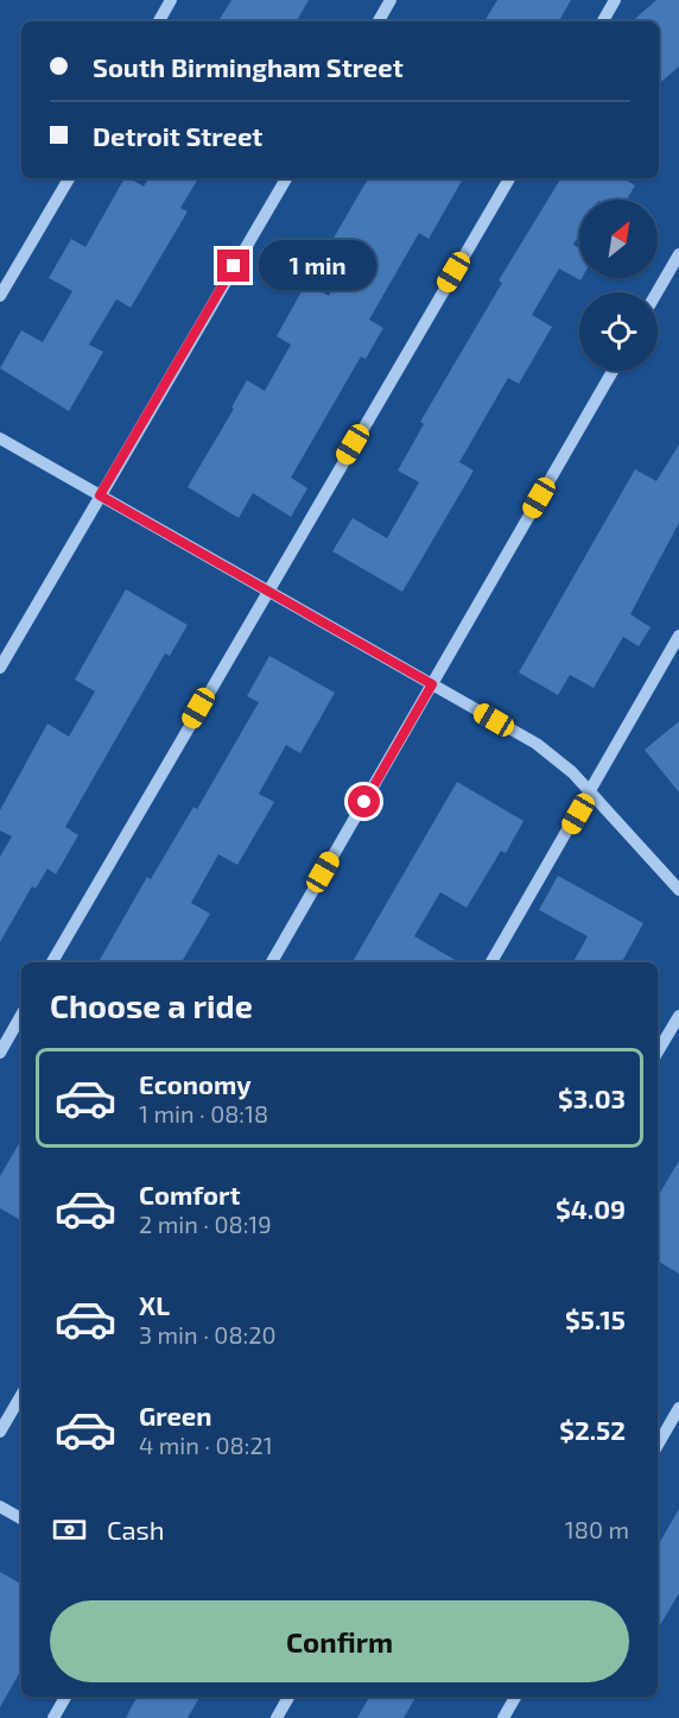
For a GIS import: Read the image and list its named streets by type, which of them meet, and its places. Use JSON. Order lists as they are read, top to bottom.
{
  "north": "top right",
  "page": {
    "banner": ["South Birmingham Street", "Detroit Street"],
    "bubble": "1 min",
    "heading": "Choose a ride",
    "list": [
      {
        "name": "Economy",
        "note": "1 min · 08:18",
        "value": "$3.03"
      },
      {
        "name": "Comfort",
        "note": "2 min · 08:19",
        "value": "$4.09"
      },
      {
        "name": "XL",
        "note": "3 min · 08:20",
        "value": "$5.15"
      },
      {
        "name": "Green",
        "note": "4 min · 08:21",
        "value": "$2.52"
      }
    ],
    "pay": ["Cash", "180 m"],
    "buttons": "Confirm"
  }
}
